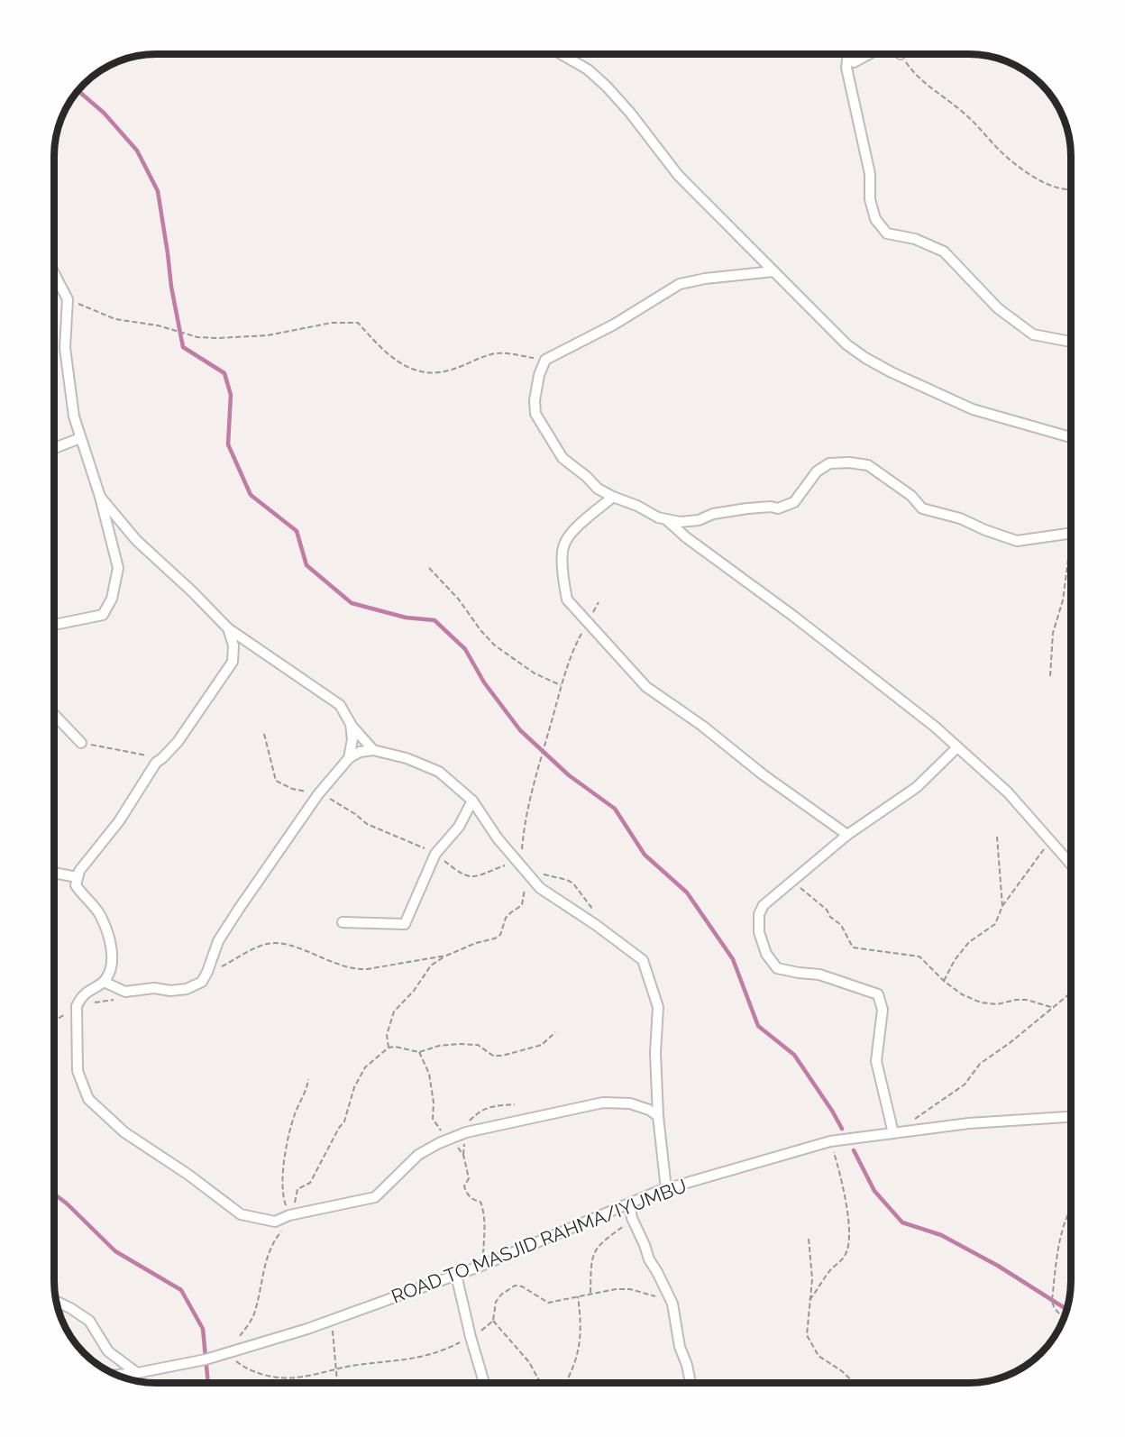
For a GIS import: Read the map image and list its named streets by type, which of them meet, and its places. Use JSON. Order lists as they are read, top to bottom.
{
  "streets": {
    "street": ["ROAD TO MASJID RAHMA/IYUMBU"]
  }
}
